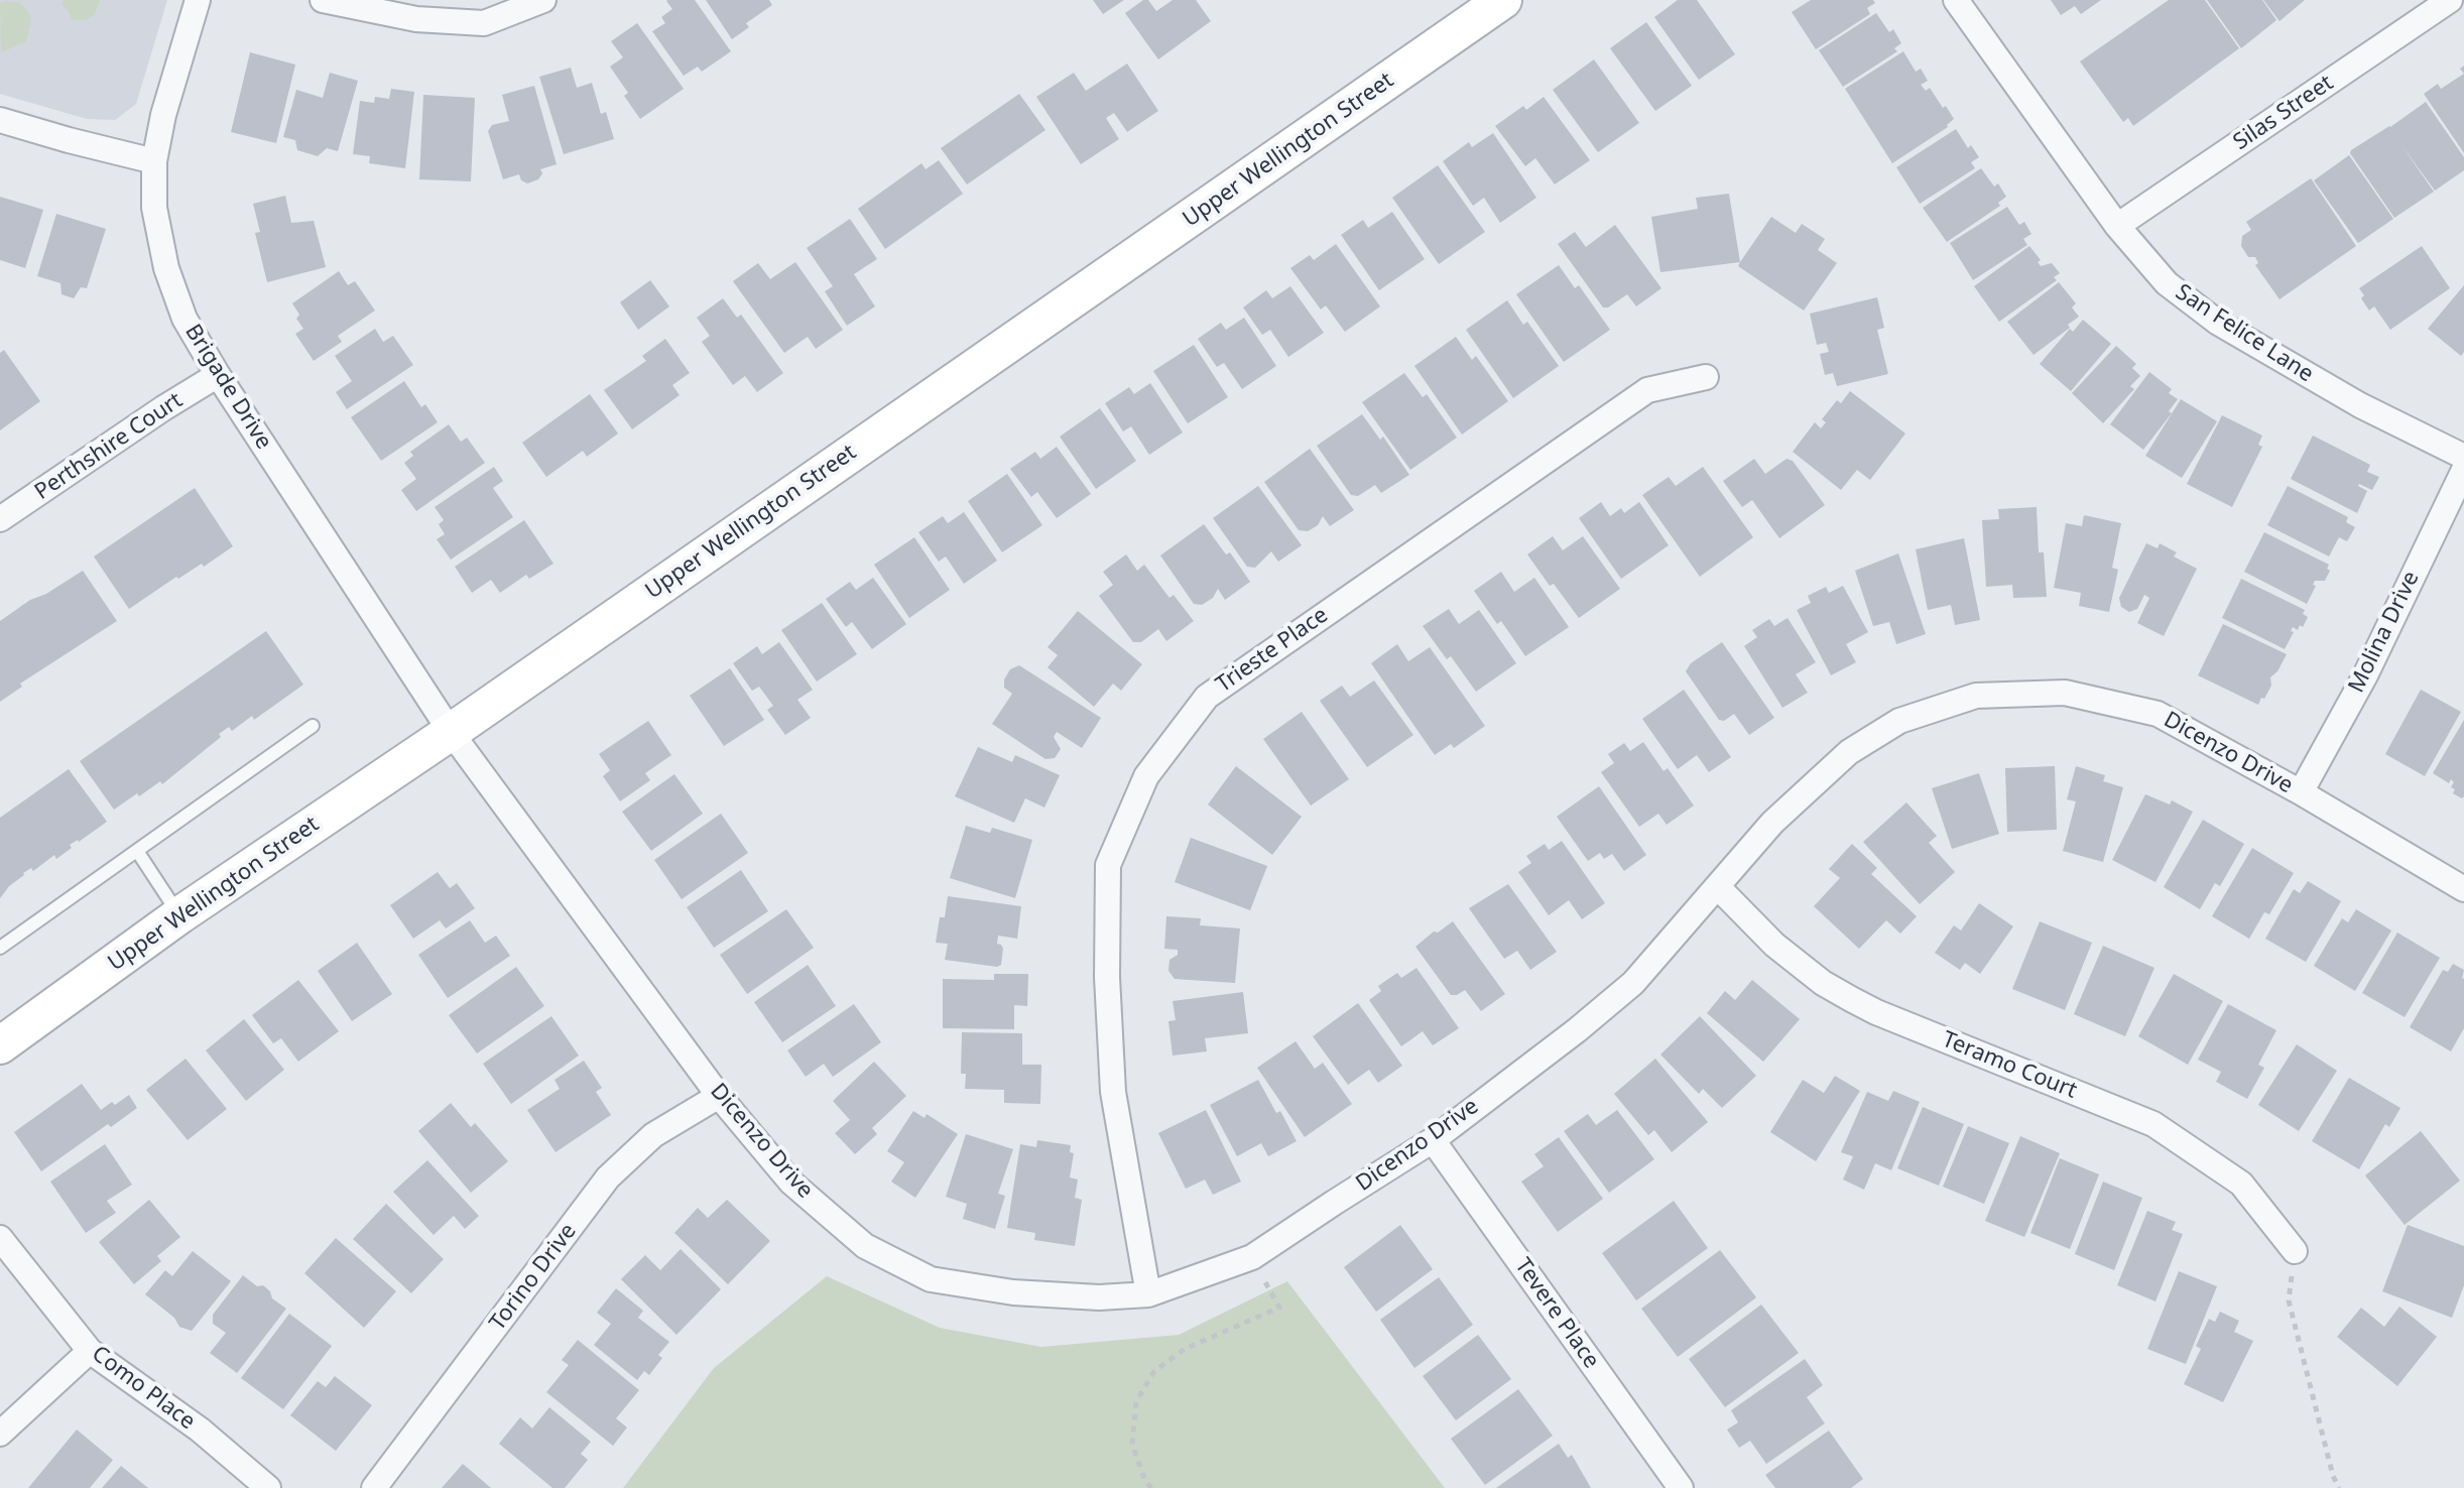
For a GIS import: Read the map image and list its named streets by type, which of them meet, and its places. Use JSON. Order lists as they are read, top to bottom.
{
  "streets": {
    "main road": ["Upper Wellington Street"],
    "street": [
      "Silas Street",
      "San Felice Lane",
      "Brigade Drive",
      "Perthshire Court",
      "Molina Drive",
      "Trieste Place",
      "Dicenzo Drive",
      "Teramo Court",
      "Torino Drive",
      "Tevere Place",
      "Como Place"
    ]
  },
  "crossings": [
    ["Silas Street", "San Felice Lane"],
    ["Upper Wellington Street", "Brigade Drive"],
    ["Upper Wellington Street", "Dicenzo Drive"],
    ["Brigade Drive", "Perthshire Court"],
    ["Brigade Drive", "Dicenzo Drive"],
    ["Molina Drive", "Dicenzo Drive"],
    ["Trieste Place", "Dicenzo Drive"],
    ["Dicenzo Drive", "Teramo Court"],
    ["Dicenzo Drive", "Torino Drive"],
    ["Dicenzo Drive", "Tevere Place"]
  ]
}
